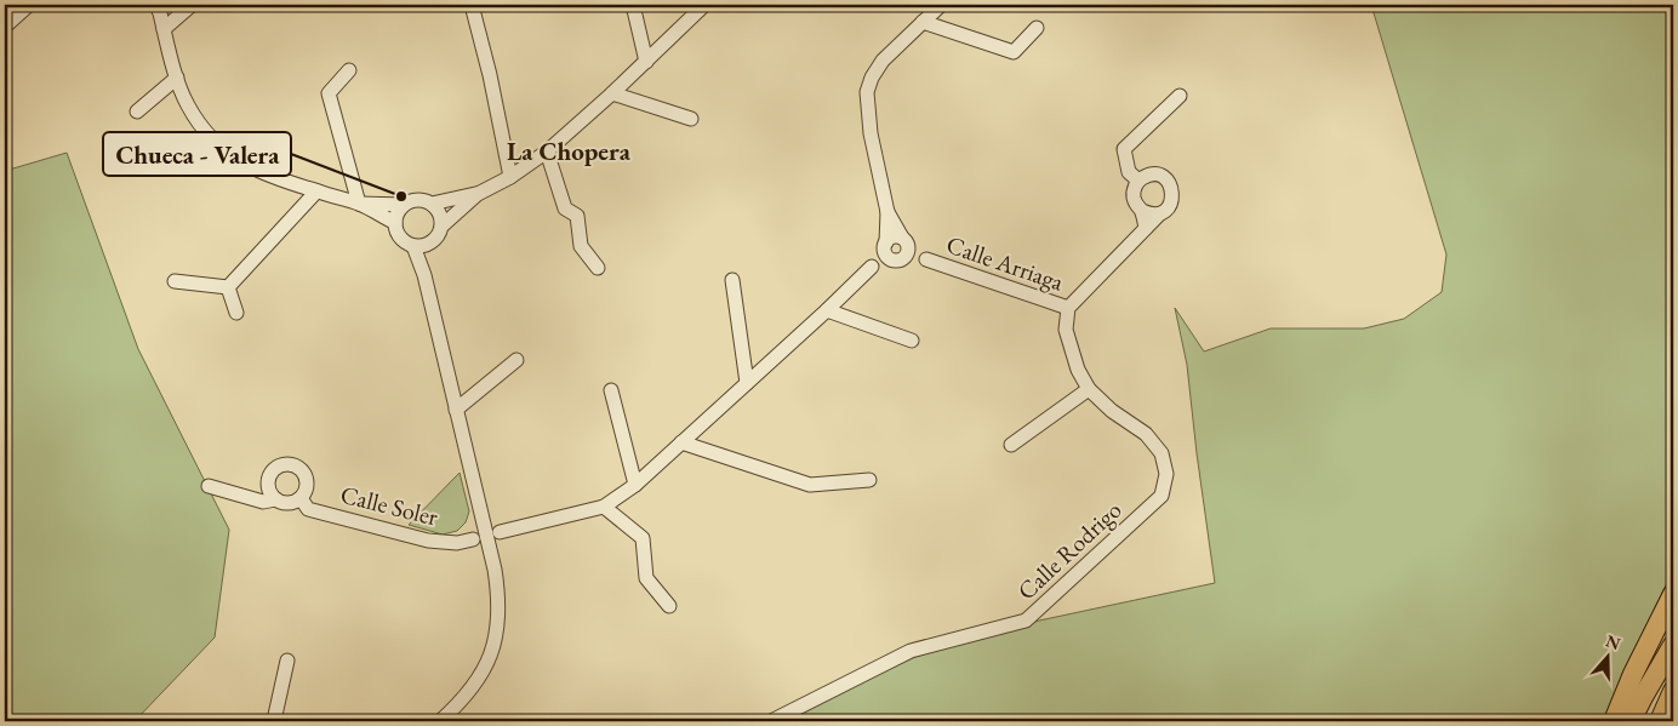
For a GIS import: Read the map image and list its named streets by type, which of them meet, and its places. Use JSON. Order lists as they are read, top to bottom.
{
  "streets": {
    "street": ["Calle Arriaga", "Calle Soler", "Calle Rodrigo"]
  },
  "crossings": [
    ["Calle Arriaga", "Calle Rodrigo"]
  ],
  "districts": ["La Chopera"],
  "places": ["Chueca - Valera"],
  "north": "top"
}
